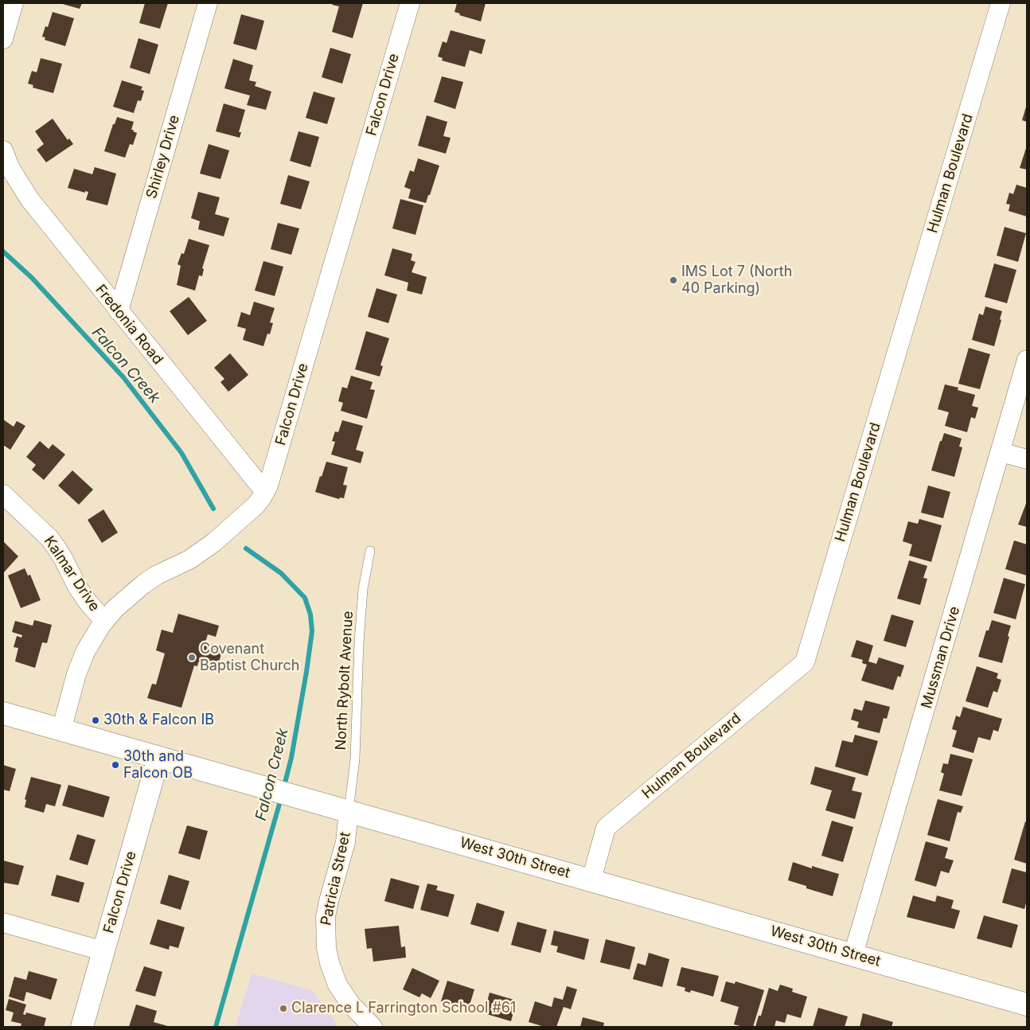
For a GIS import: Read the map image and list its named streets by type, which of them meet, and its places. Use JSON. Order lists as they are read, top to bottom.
{
  "streets": {
    "main road": ["Falcon Drive", "West 30th Street"],
    "street": [
      "Shirley Drive",
      "Hulman Boulevard",
      "Fredonia Road",
      "Kalmar Drive",
      "Mussman Drive",
      "Patricia Street"
    ],
    "lane": ["North Rybolt Avenue"]
  },
  "crossings": [
    ["Falcon Drive", "Fredonia Road"],
    ["Falcon Drive", "Kalmar Drive"],
    ["Falcon Drive", "West 30th Street"],
    ["Shirley Drive", "Fredonia Road"],
    ["Hulman Boulevard", "West 30th Street"],
    ["Mussman Drive", "West 30th Street"],
    ["North Rybolt Avenue", "West 30th Street"],
    ["North Rybolt Avenue", "Patricia Street"],
    ["West 30th Street", "Patricia Street"]
  ],
  "water": ["Falcon Creek"],
  "places": [
    "IMS Lot 7 (North 40 Parking)",
    "Covenant Baptist Church",
    "30th & Falcon IB",
    "30th and Falcon OB",
    "Clarence L Farrington School #61"
  ]
}
